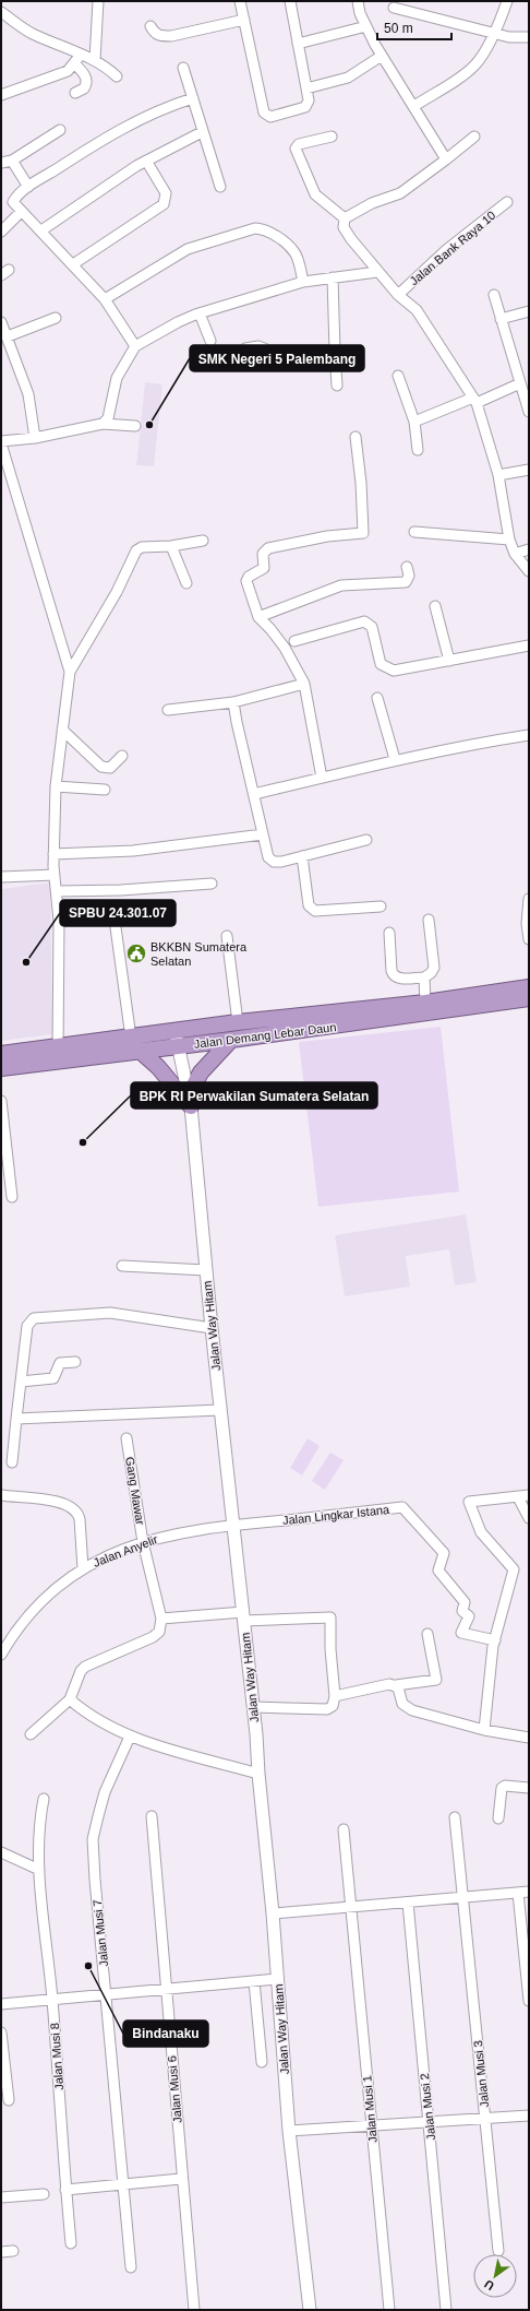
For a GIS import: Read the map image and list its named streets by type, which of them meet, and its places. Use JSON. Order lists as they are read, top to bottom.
{
  "streets": {
    "highway": ["Jalan Demang Lebar Daun"],
    "street": [
      "Jalan Bank Raya 10",
      "Jalan Way Hitam",
      "Gang Mawar",
      "Jalan Lingkar Istana",
      "Jalan Anyelir",
      "Jalan Musi 7",
      "Jalan Musi 8",
      "Jalan Musi 3",
      "Jalan Musi 6",
      "Jalan Musi 2",
      "Jalan Musi 1"
    ]
  },
  "crossings": [
    ["Jalan Demang Lebar Daun", "Jalan Way Hitam"],
    ["Jalan Way Hitam", "Jalan Lingkar Istana"],
    ["Jalan Way Hitam", "Jalan Anyelir"],
    ["Gang Mawar", "Jalan Anyelir"],
    ["Jalan Lingkar Istana", "Jalan Anyelir"]
  ],
  "places": {
    "other": [
      "SMK Negeri 5 Palembang",
      "SPBU 24.301.07",
      "BPK RI Perwakilan Sumatera Selatan",
      "Bindanaku"
    ],
    "public building": ["BKKBN Sumatera Selatan"]
  },
  "scale_bar": "50 m",
  "north": "bottom left"
}
